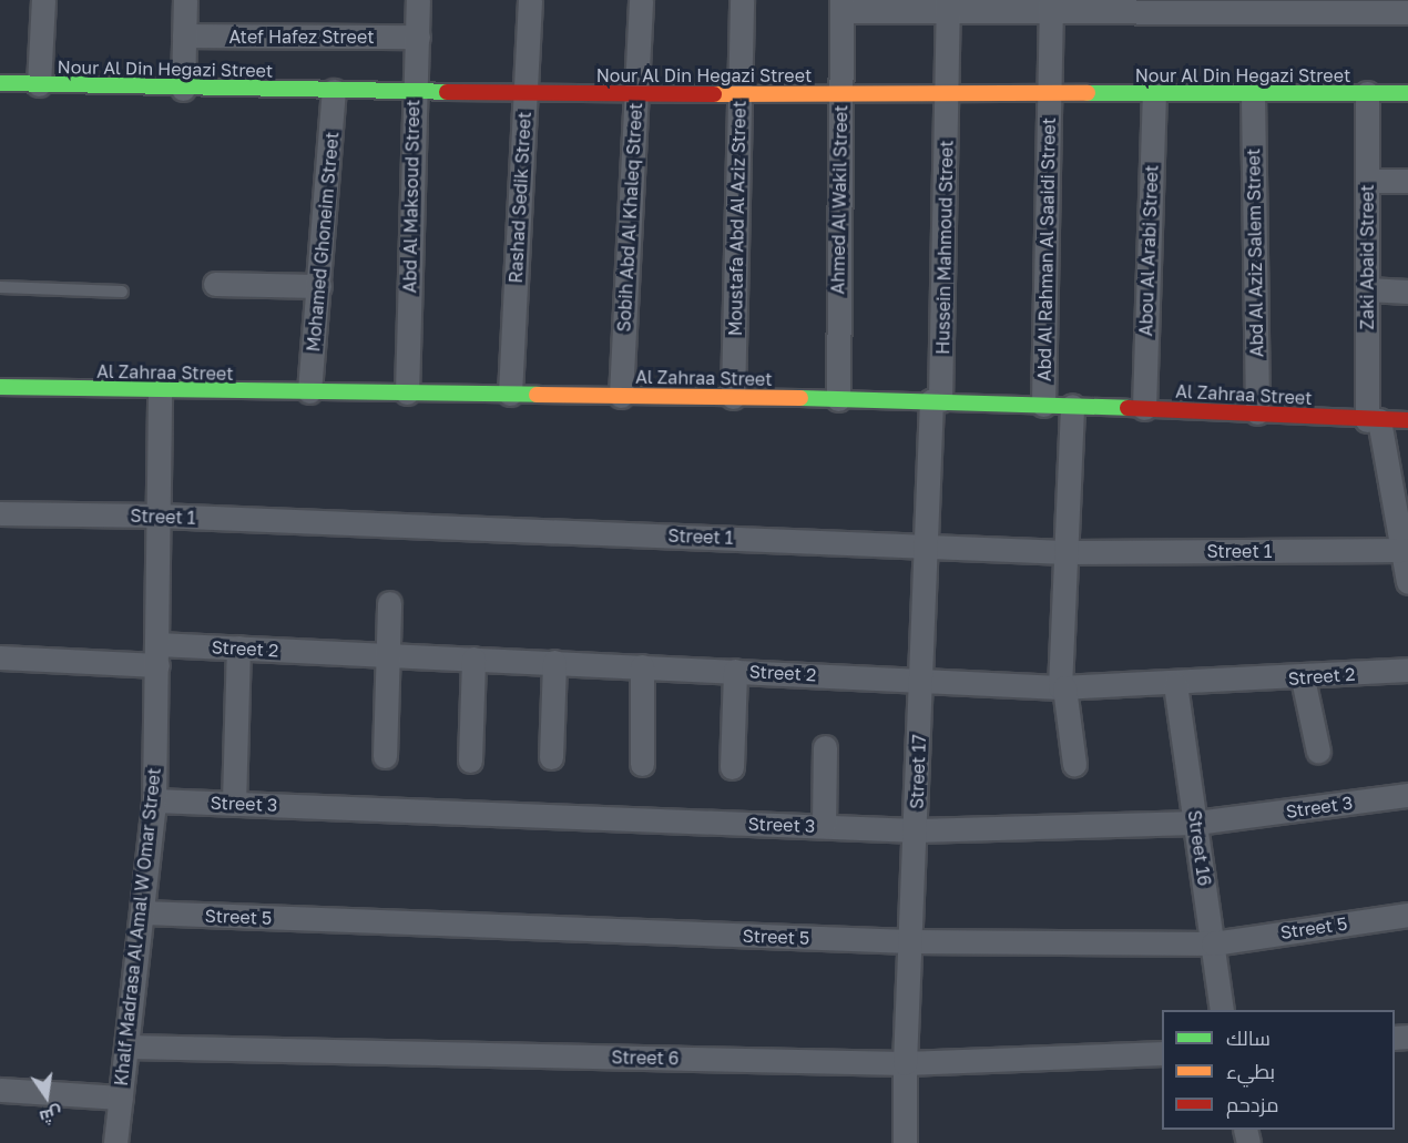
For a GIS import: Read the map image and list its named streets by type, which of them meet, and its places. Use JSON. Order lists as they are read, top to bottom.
{
  "streets": {
    "street": [
      "Atef Hafez Street",
      "Nour Al Din Hegazi Street",
      "Abd Al Maksoud Street",
      "Rashad Sedik Street",
      "Ahmed Al Wakil Street",
      "Sobih Abd Al Khaleq Street",
      "Moustafa Abd Al Aziz Street",
      "Mohamed Ghoneim Street",
      "Hussein Mahmoud Street",
      "Abd Al Rahman Al Saaidi Street",
      "Abou Al Arabi Street",
      "Abd Al Aziz Salem Street",
      "Zaki Abaid Street",
      "Al Zahraa Street",
      "Street 1",
      "Street 2",
      "Street 17",
      "Street 3",
      "Street 16",
      "Street 5",
      "Khalf Madrasa Al Amal W Omar Street",
      "Street 6"
    ]
  },
  "crossings": [
    ["Atef Hafez Street", "Abd Al Maksoud Street"],
    ["Nour Al Din Hegazi Street", "Abd Al Maksoud Street"],
    ["Nour Al Din Hegazi Street", "Rashad Sedik Street"],
    ["Nour Al Din Hegazi Street", "Ahmed Al Wakil Street"],
    ["Nour Al Din Hegazi Street", "Sobih Abd Al Khaleq Street"],
    ["Nour Al Din Hegazi Street", "Moustafa Abd Al Aziz Street"],
    ["Nour Al Din Hegazi Street", "Mohamed Ghoneim Street"],
    ["Nour Al Din Hegazi Street", "Hussein Mahmoud Street"],
    ["Nour Al Din Hegazi Street", "Abd Al Rahman Al Saaidi Street"],
    ["Nour Al Din Hegazi Street", "Abou Al Arabi Street"],
    ["Nour Al Din Hegazi Street", "Abd Al Aziz Salem Street"],
    ["Nour Al Din Hegazi Street", "Zaki Abaid Street"],
    ["Abd Al Maksoud Street", "Al Zahraa Street"],
    ["Rashad Sedik Street", "Al Zahraa Street"],
    ["Ahmed Al Wakil Street", "Al Zahraa Street"],
    ["Sobih Abd Al Khaleq Street", "Al Zahraa Street"],
    ["Moustafa Abd Al Aziz Street", "Al Zahraa Street"],
    ["Mohamed Ghoneim Street", "Al Zahraa Street"],
    ["Hussein Mahmoud Street", "Al Zahraa Street"],
    ["Hussein Mahmoud Street", "Street 17"],
    ["Abd Al Rahman Al Saaidi Street", "Al Zahraa Street"],
    ["Abou Al Arabi Street", "Al Zahraa Street"],
    ["Abd Al Aziz Salem Street", "Al Zahraa Street"],
    ["Zaki Abaid Street", "Al Zahraa Street"],
    ["Zaki Abaid Street", "Street 1"],
    ["Al Zahraa Street", "Street 17"],
    ["Al Zahraa Street", "Khalf Madrasa Al Amal W Omar Street"],
    ["Street 1", "Street 17"],
    ["Street 1", "Khalf Madrasa Al Amal W Omar Street"],
    ["Street 2", "Street 17"],
    ["Street 2", "Street 16"],
    ["Street 2", "Khalf Madrasa Al Amal W Omar Street"],
    ["Street 17", "Street 3"],
    ["Street 17", "Street 5"],
    ["Street 17", "Street 6"],
    ["Street 3", "Street 16"],
    ["Street 3", "Khalf Madrasa Al Amal W Omar Street"],
    ["Street 16", "Street 5"],
    ["Street 5", "Khalf Madrasa Al Amal W Omar Street"],
    ["Khalf Madrasa Al Amal W Omar Street", "Street 6"]
  ],
  "legend": ["سالك", "بطيء", "مزدحم"],
  "north": "bottom"
}
